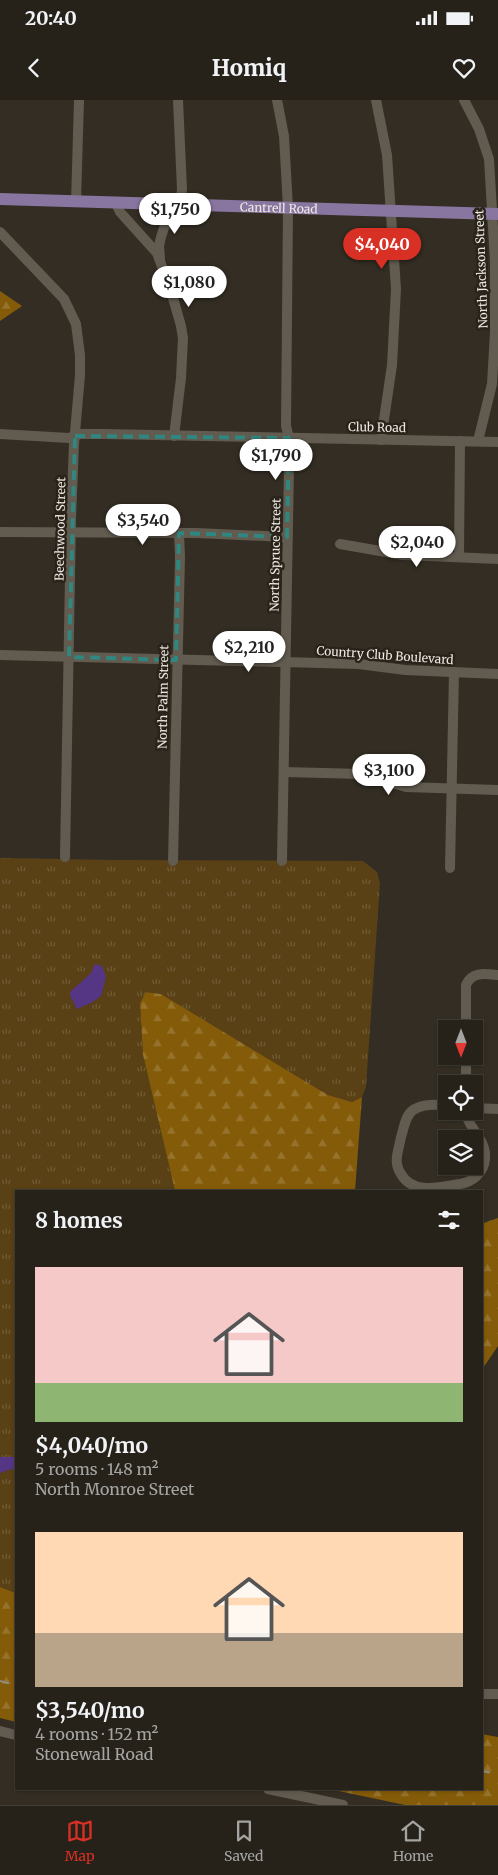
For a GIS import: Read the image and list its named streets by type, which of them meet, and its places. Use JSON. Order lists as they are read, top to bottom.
{
  "streets": {
    "main road": ["Cantrell Road"],
    "street": [
      "North Jackson Street",
      "Club Road",
      "Beechwood Street",
      "North Spruce Street",
      "Country Club Boulevard",
      "North Palm Street"
    ]
  },
  "crossings": [
    ["Cantrell Road", "North Jackson Street"],
    ["Cantrell Road", "North Spruce Street"],
    ["North Jackson Street", "Club Road"],
    ["Club Road", "Beechwood Street"],
    ["Club Road", "North Spruce Street"],
    ["Beechwood Street", "Country Club Boulevard"],
    ["North Spruce Street", "Country Club Boulevard"],
    ["Country Club Boulevard", "North Palm Street"]
  ],
  "north": "bottom",
  "page": {
    "status": "20:40",
    "header": "Homiq",
    "price": [
      "$1,750",
      "$4,040",
      "$1,080",
      "$1,790",
      "$3,540",
      "$2,040",
      "$2,210",
      "$3,100"
    ],
    "heading": "8 homes",
    "list": [
      {
        "name": "$4,040/mo",
        "note": "5 rooms · 148 m² · North Monroe Street"
      },
      {
        "name": "$3,540/mo",
        "note": "4 rooms · 152 m² · Stonewall Road"
      }
    ],
    "tabs": ["Map", "Saved", "Home"]
  }
}
